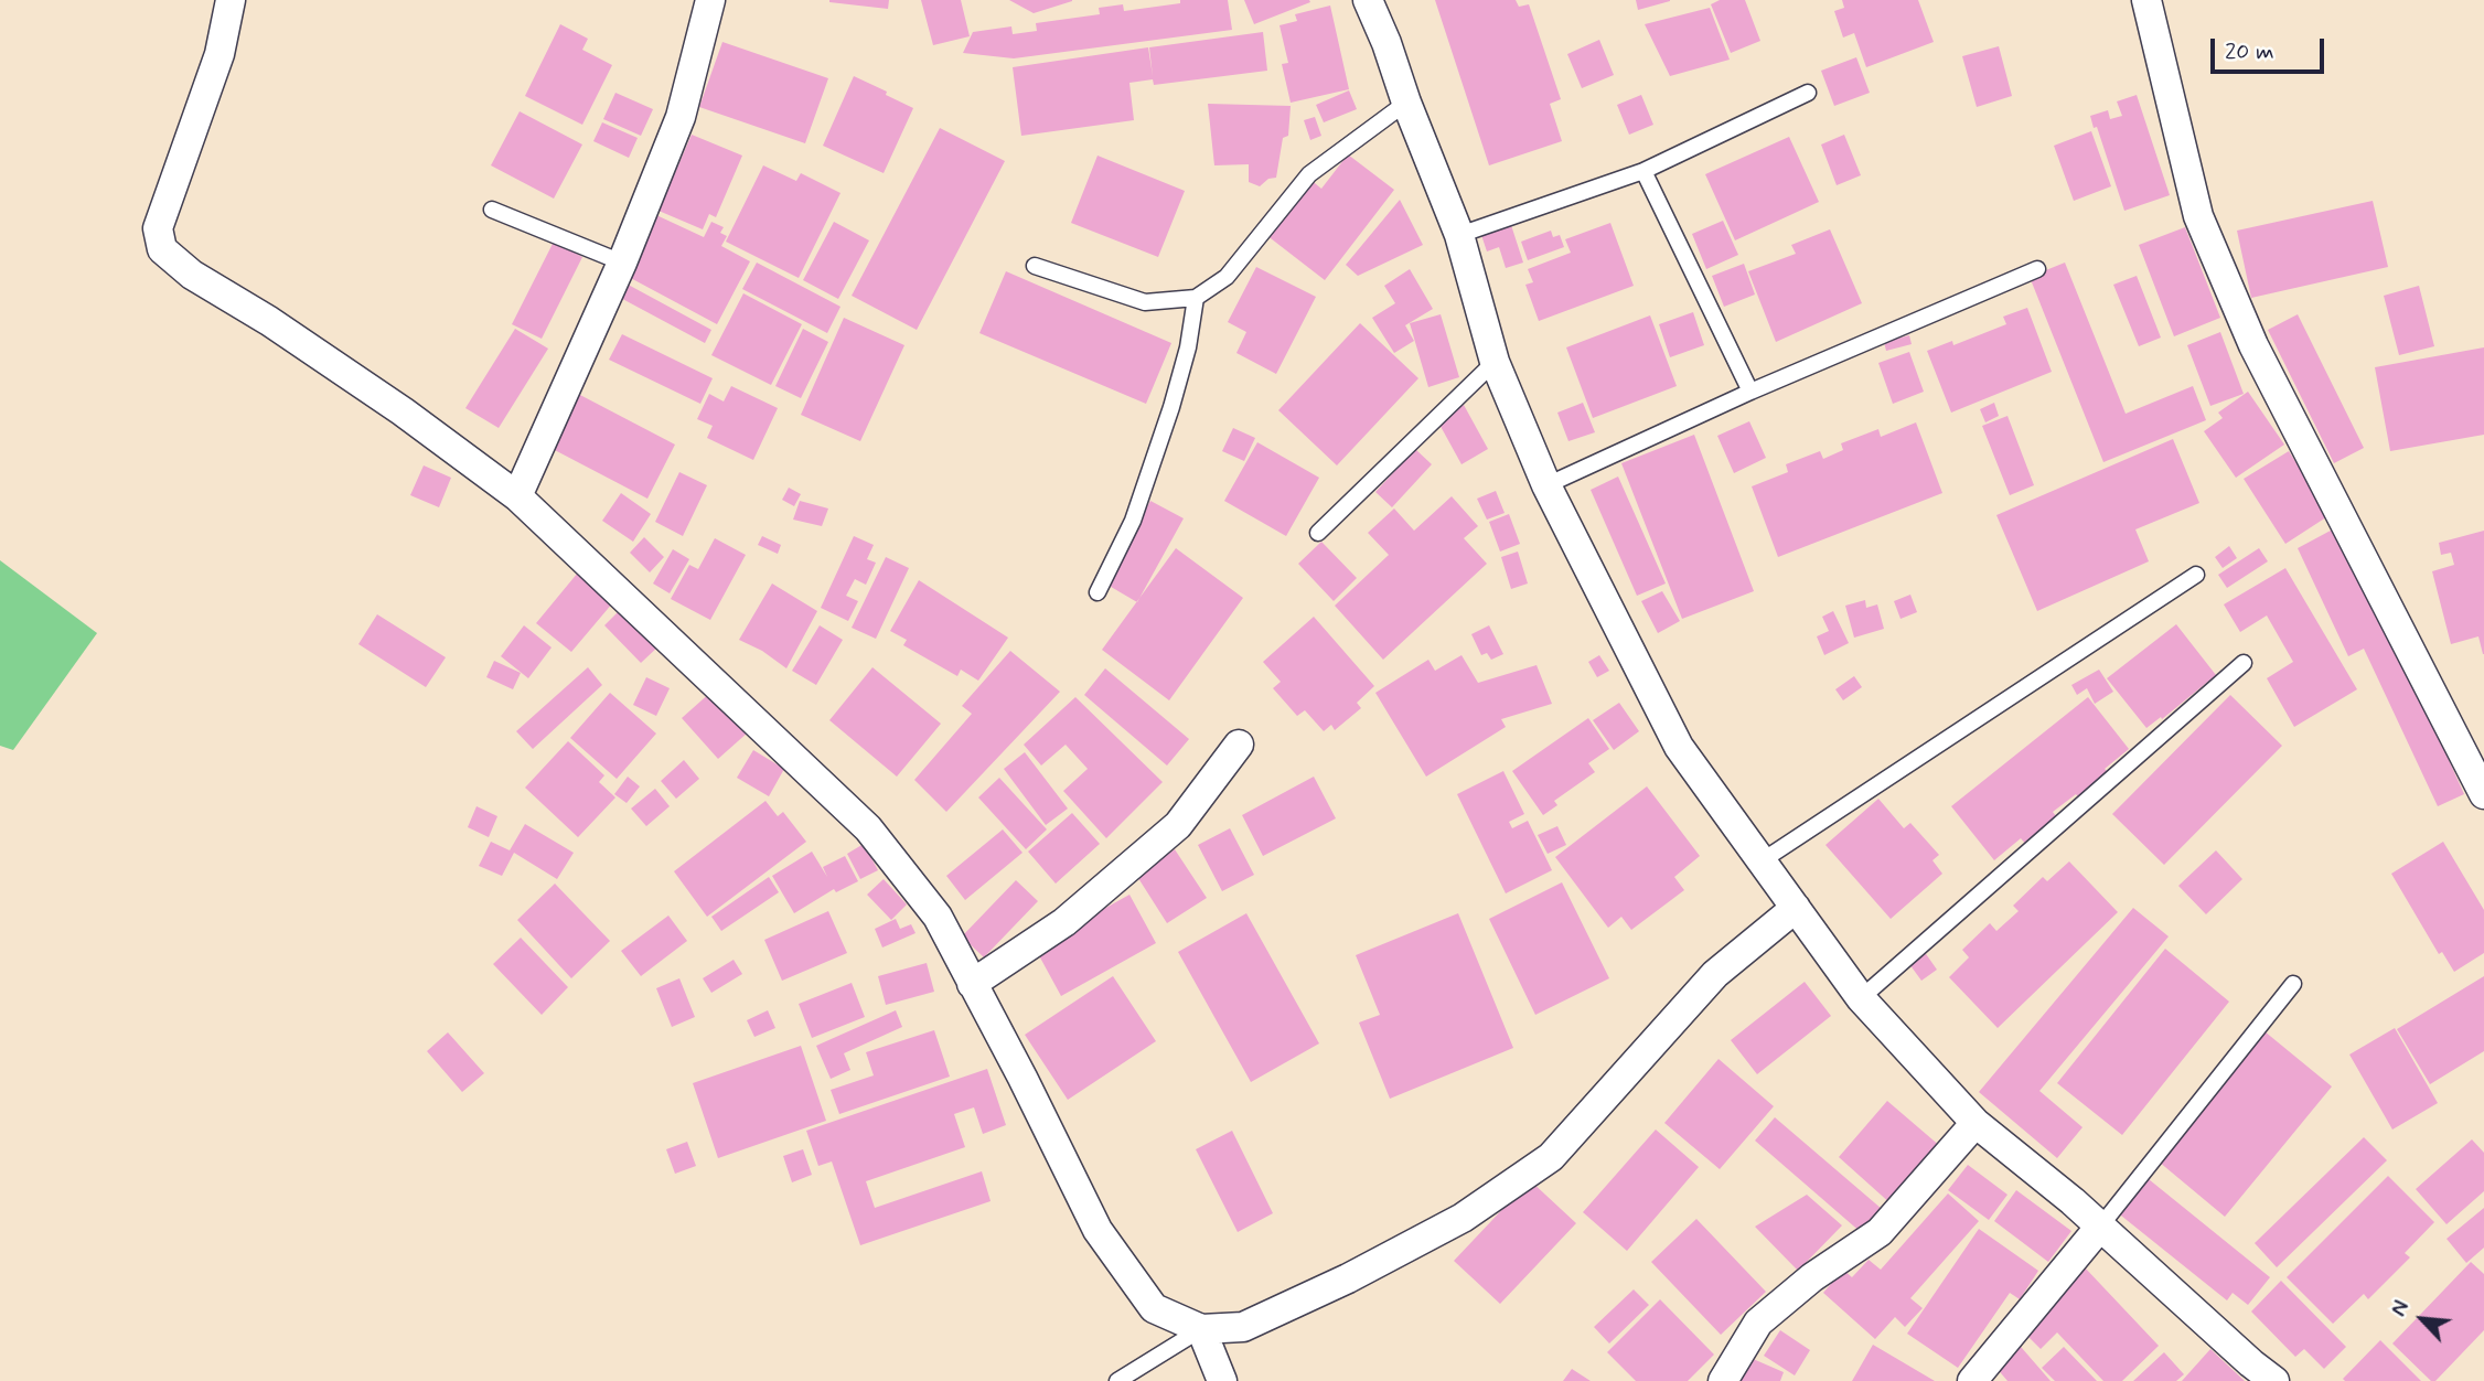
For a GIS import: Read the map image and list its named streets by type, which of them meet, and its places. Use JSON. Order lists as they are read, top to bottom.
{
  "scale_bar": "20 m",
  "north": "top left"
}
